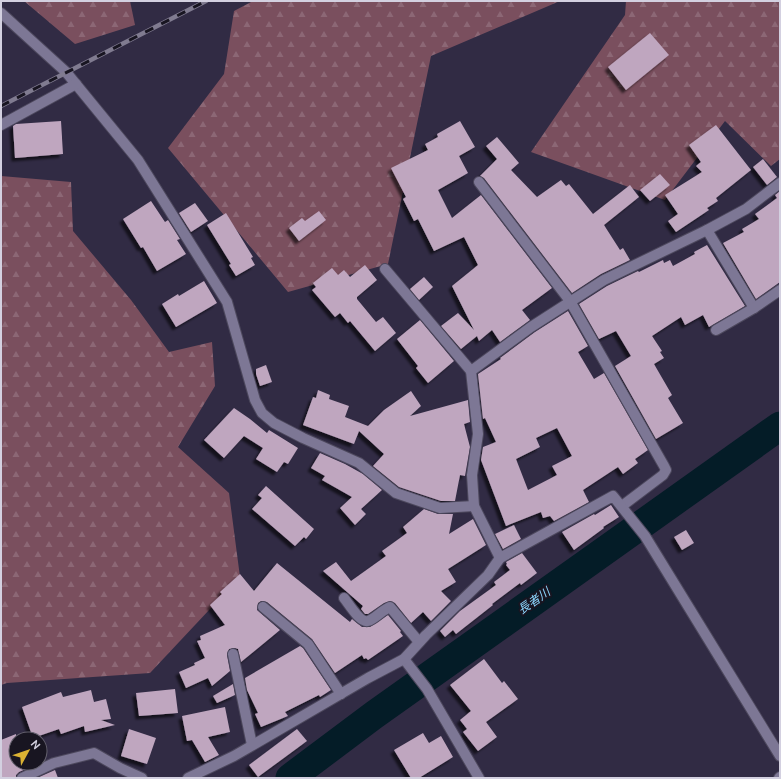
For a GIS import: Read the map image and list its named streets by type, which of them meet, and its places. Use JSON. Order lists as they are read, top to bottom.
{
  "water": ["長者川"],
  "north": "top right"
}
